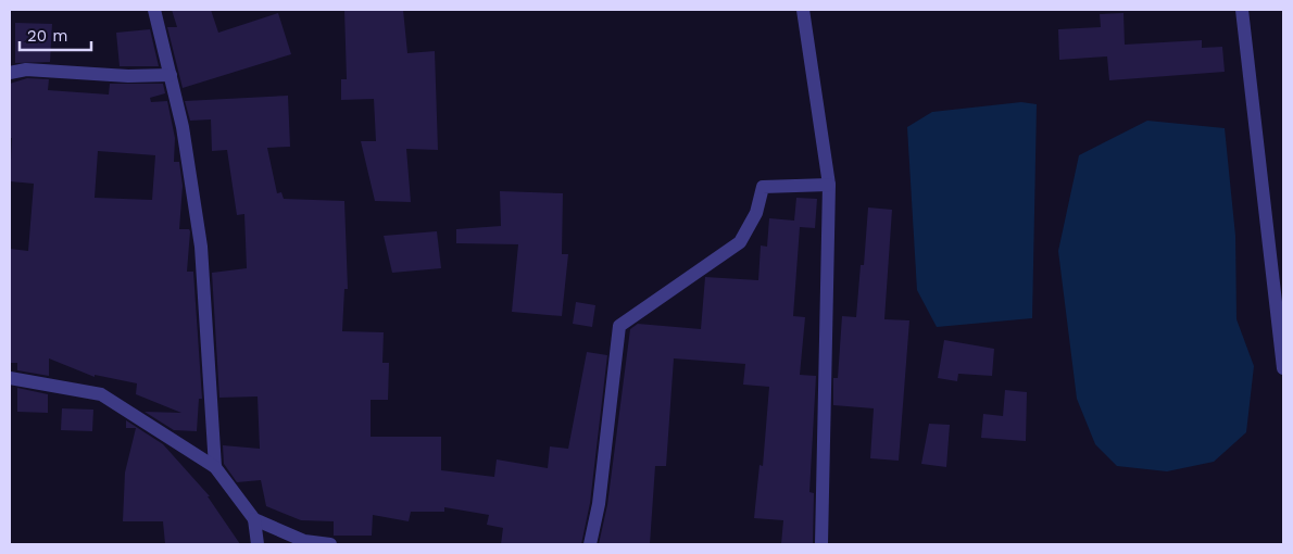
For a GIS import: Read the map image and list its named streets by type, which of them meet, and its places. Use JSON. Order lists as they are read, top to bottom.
{
  "scale_bar": "20 m"
}
